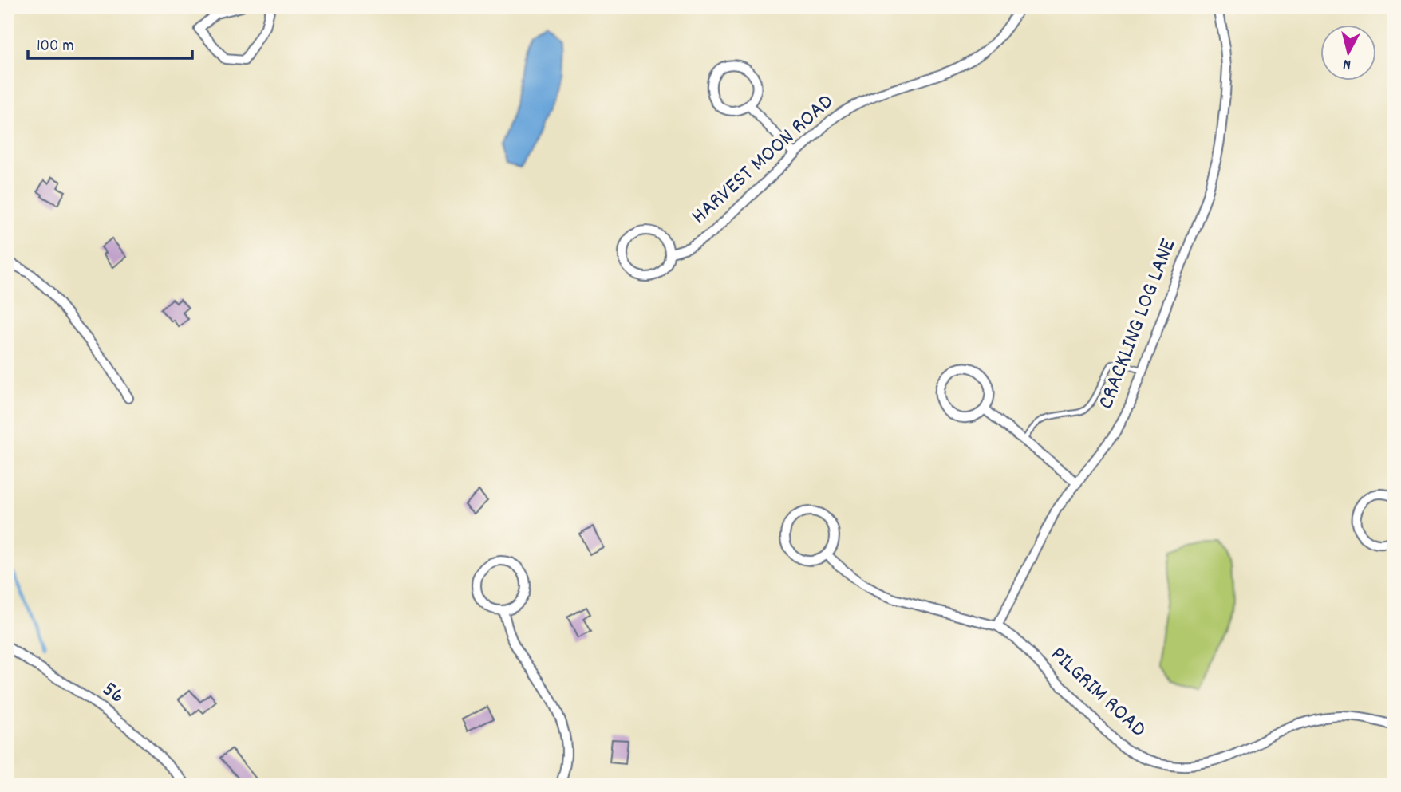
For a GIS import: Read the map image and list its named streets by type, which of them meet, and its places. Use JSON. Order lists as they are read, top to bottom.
{
  "streets": {
    "street": [
      "HARVEST MOON ROAD",
      "CRACKLING LOG LANE",
      "PILGRIM ROAD",
      "56"
    ]
  },
  "crossings": [
    ["CRACKLING LOG LANE", "PILGRIM ROAD"]
  ],
  "scale_bar": "100 m",
  "north": "bottom"
}
